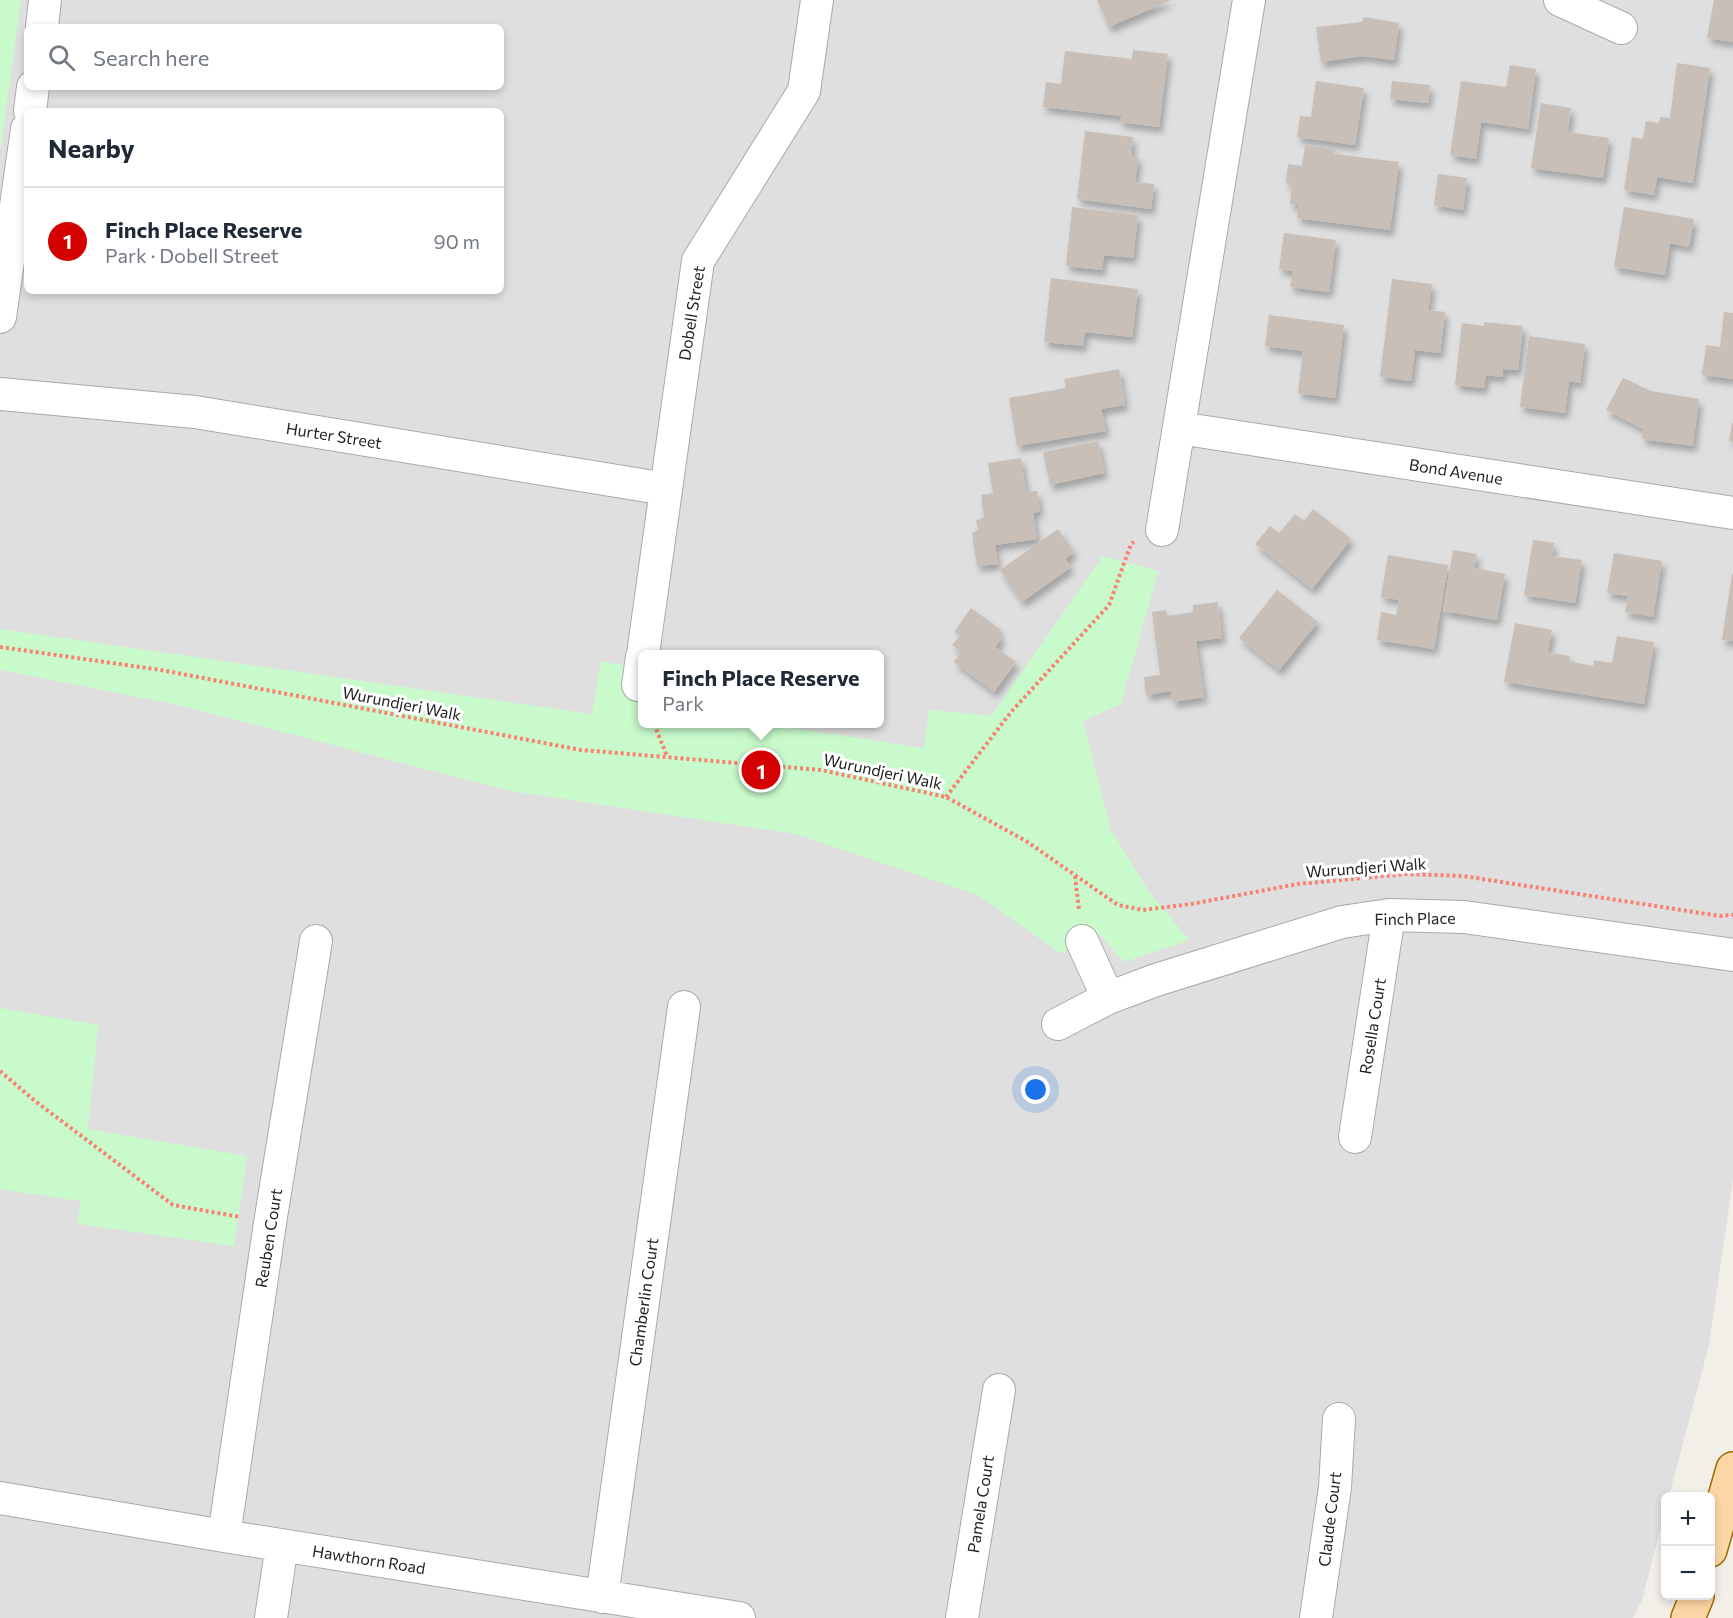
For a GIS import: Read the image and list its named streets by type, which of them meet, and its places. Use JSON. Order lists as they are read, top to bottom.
{
  "streets": {
    "street": [
      "Dobell Street",
      "Hurter Street",
      "Bond Avenue",
      "Finch Place",
      "Rosella Court",
      "Reuben Court",
      "Chamberlin Court",
      "Pamela Court",
      "Claude Court",
      "Hawthorn Road"
    ],
    "path": ["Wurundjeri Walk"]
  },
  "crossings": [
    ["Dobell Street", "Hurter Street"],
    ["Finch Place", "Rosella Court"],
    ["Reuben Court", "Hawthorn Road"],
    ["Chamberlin Court", "Hawthorn Road"]
  ],
  "page": {
    "search": "Search here",
    "heading": "Nearby",
    "list": [
      {
        "mark": "1",
        "name": "Finch Place Reserve",
        "note": "Park · Dobell Street",
        "value": "90 m"
      }
    ],
    "popup": ["Finch Place Reserve", "Park"],
    "pins": "1",
    "map_buttons": ["+", "−"]
  }
}
